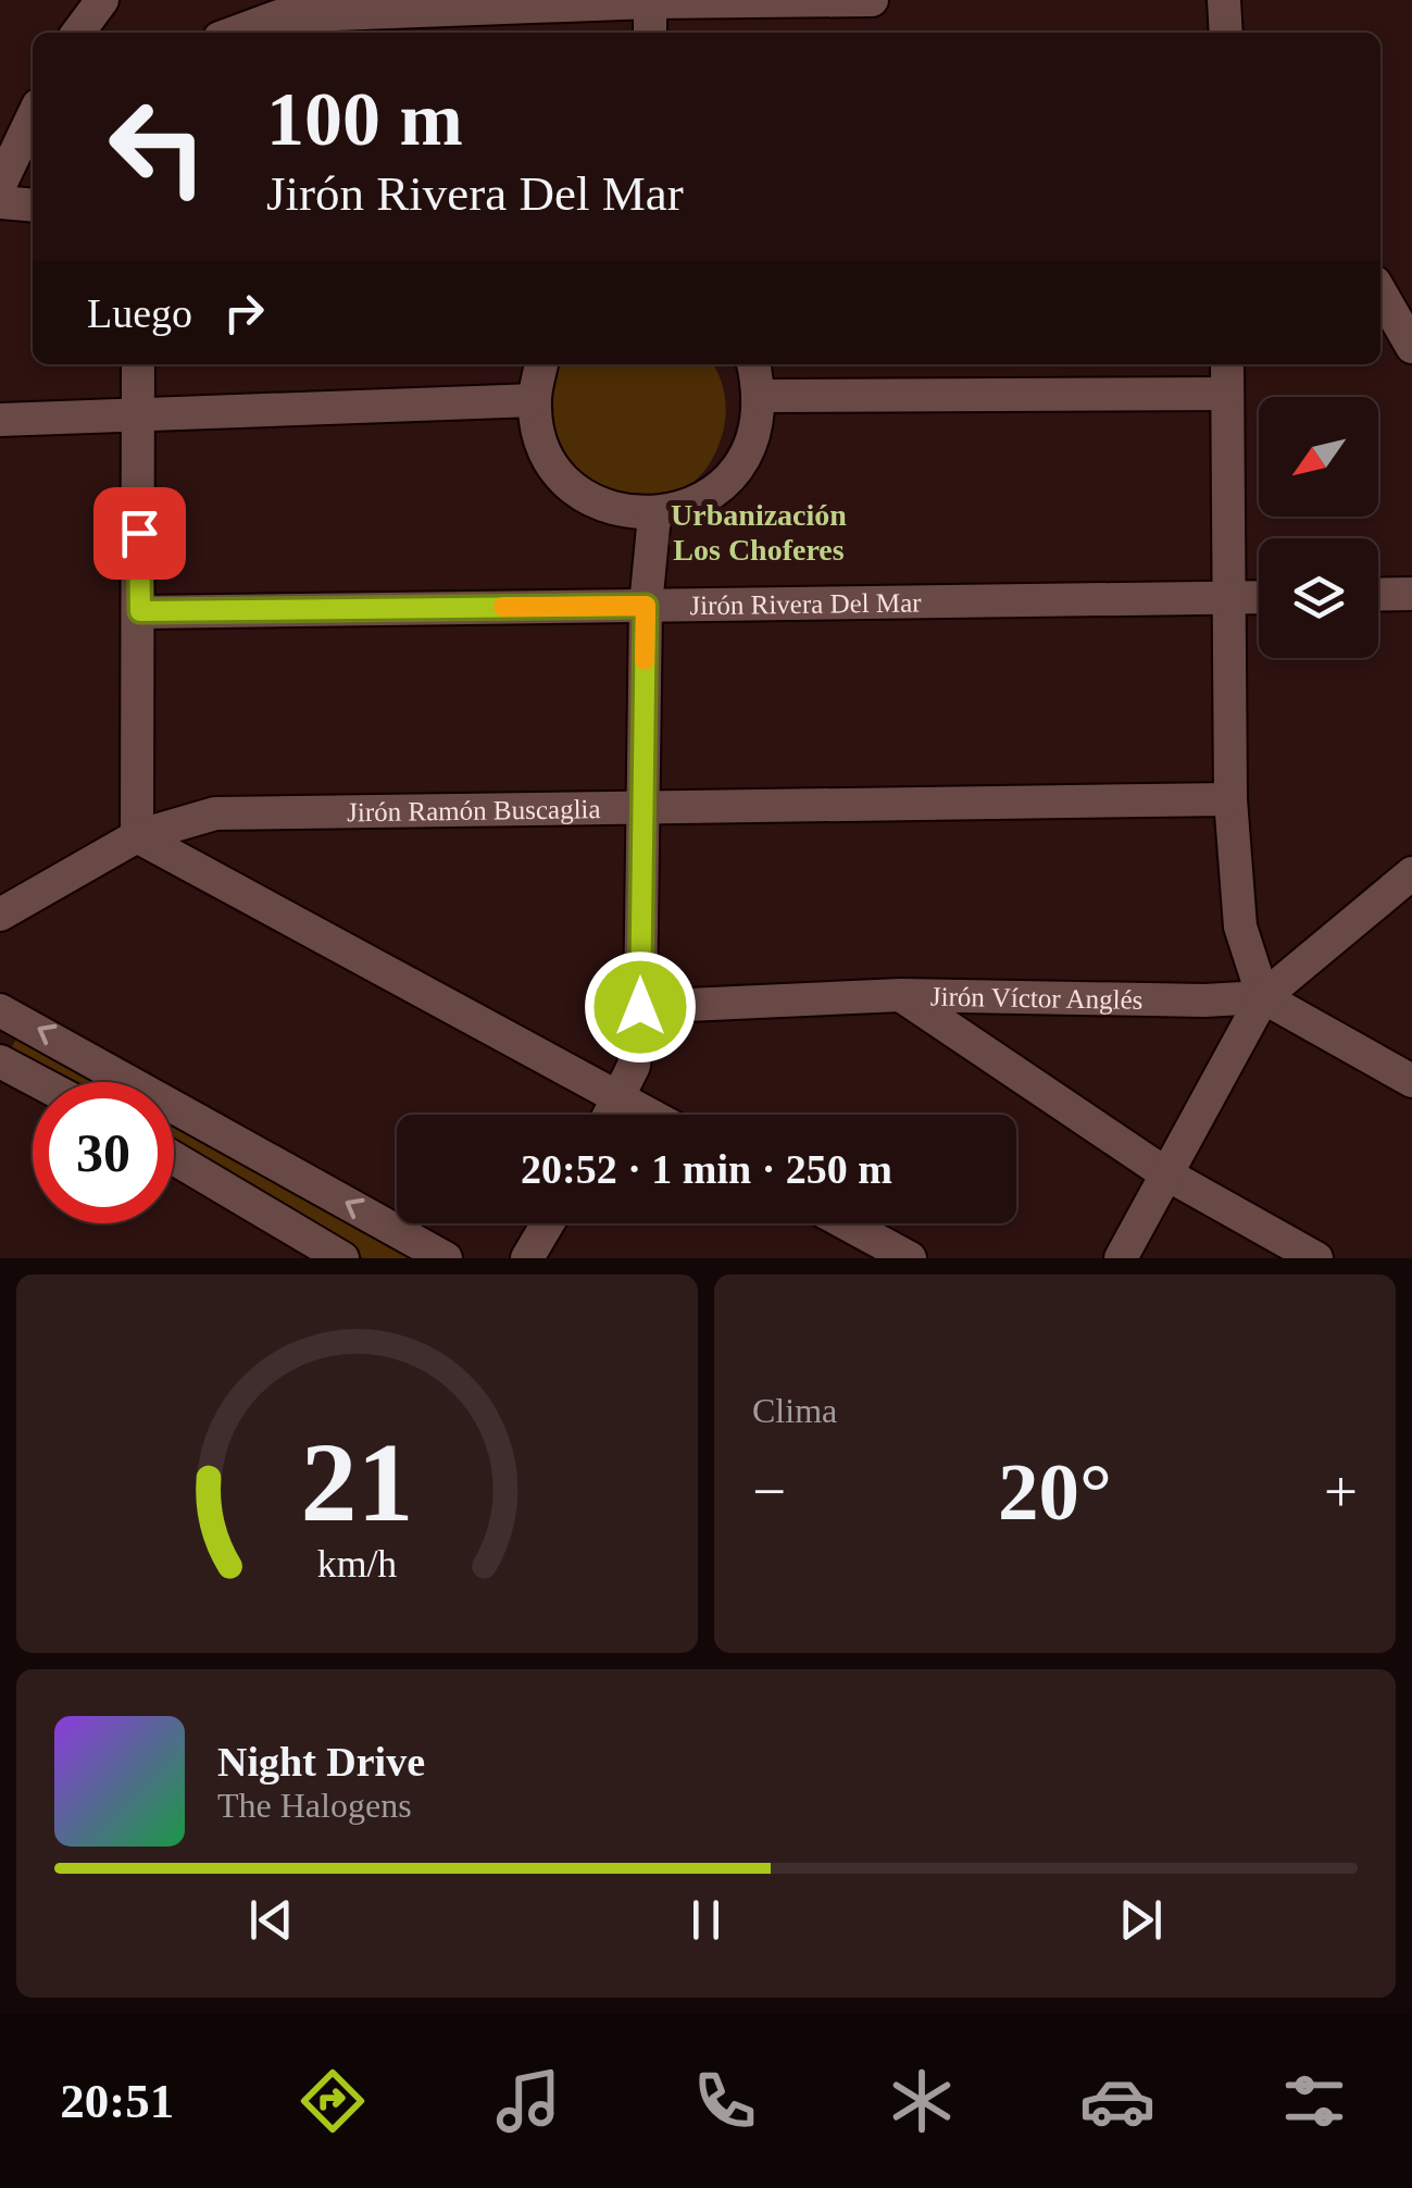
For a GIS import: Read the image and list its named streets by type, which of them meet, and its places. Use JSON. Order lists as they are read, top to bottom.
{
  "streets": {
    "street": ["Jirón Rivera Del Mar", "Jirón Ramón Buscaglia", "Jirón Víctor Anglés"]
  },
  "districts": ["Urbanización Los Choferes"],
  "north": "bottom left",
  "page": {
    "turn": ["100 m", "Jirón Rivera Del Mar"],
    "then": "Luego",
    "limit": "30",
    "trip": "20:52 · 1 min · 250 m",
    "tile": "Clima",
    "heat": ["−", "20°", "+"],
    "song": ["Night Drive", "The Halogens"],
    "tabs": "20:51",
    "gauge": ["21", "km/h"]
  }
}
